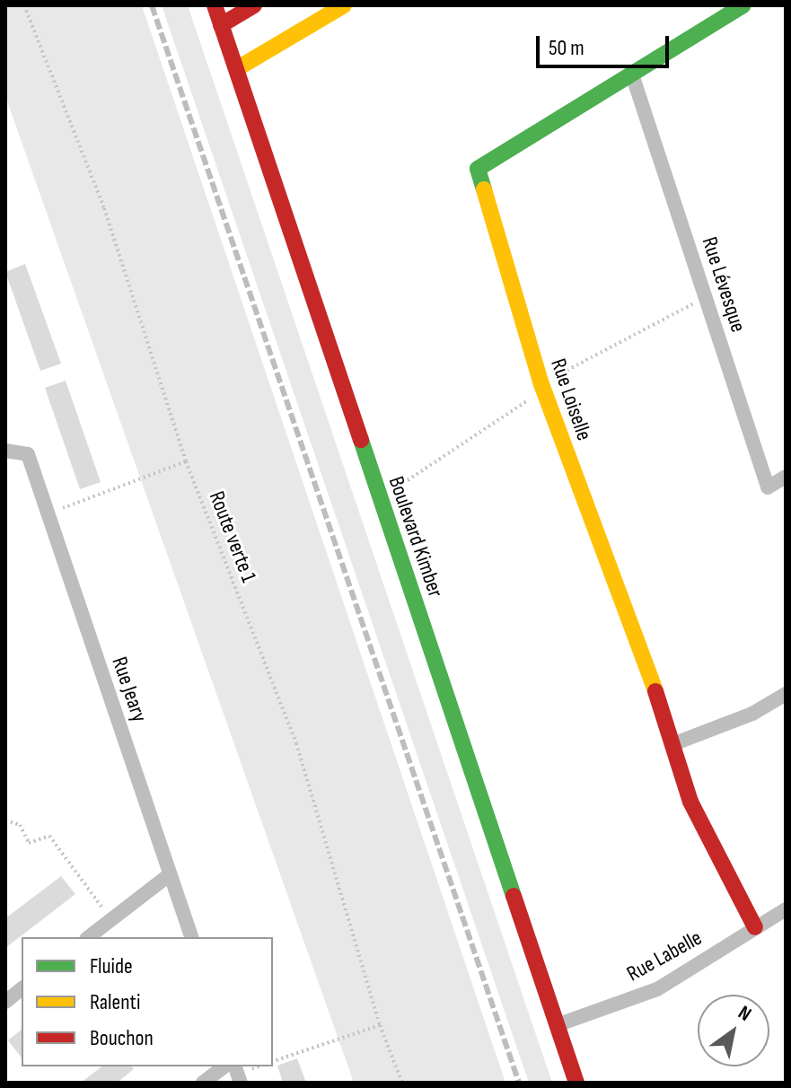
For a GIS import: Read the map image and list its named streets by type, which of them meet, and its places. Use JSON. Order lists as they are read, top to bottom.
{
  "streets": {
    "street": [
      "Rue Lévesque",
      "Rue Loiselle",
      "Boulevard Kimber",
      "Rue Jeary",
      "Rue Labelle"
    ],
    "path": ["Route verte 1"]
  },
  "crossings": [
    ["Rue Lévesque", "Rue Loiselle"],
    ["Rue Loiselle", "Rue Labelle"],
    ["Boulevard Kimber", "Rue Labelle"]
  ],
  "legend": ["Fluide", "Ralenti", "Bouchon"],
  "scale_bar": "50 m",
  "north": "top right"
}
